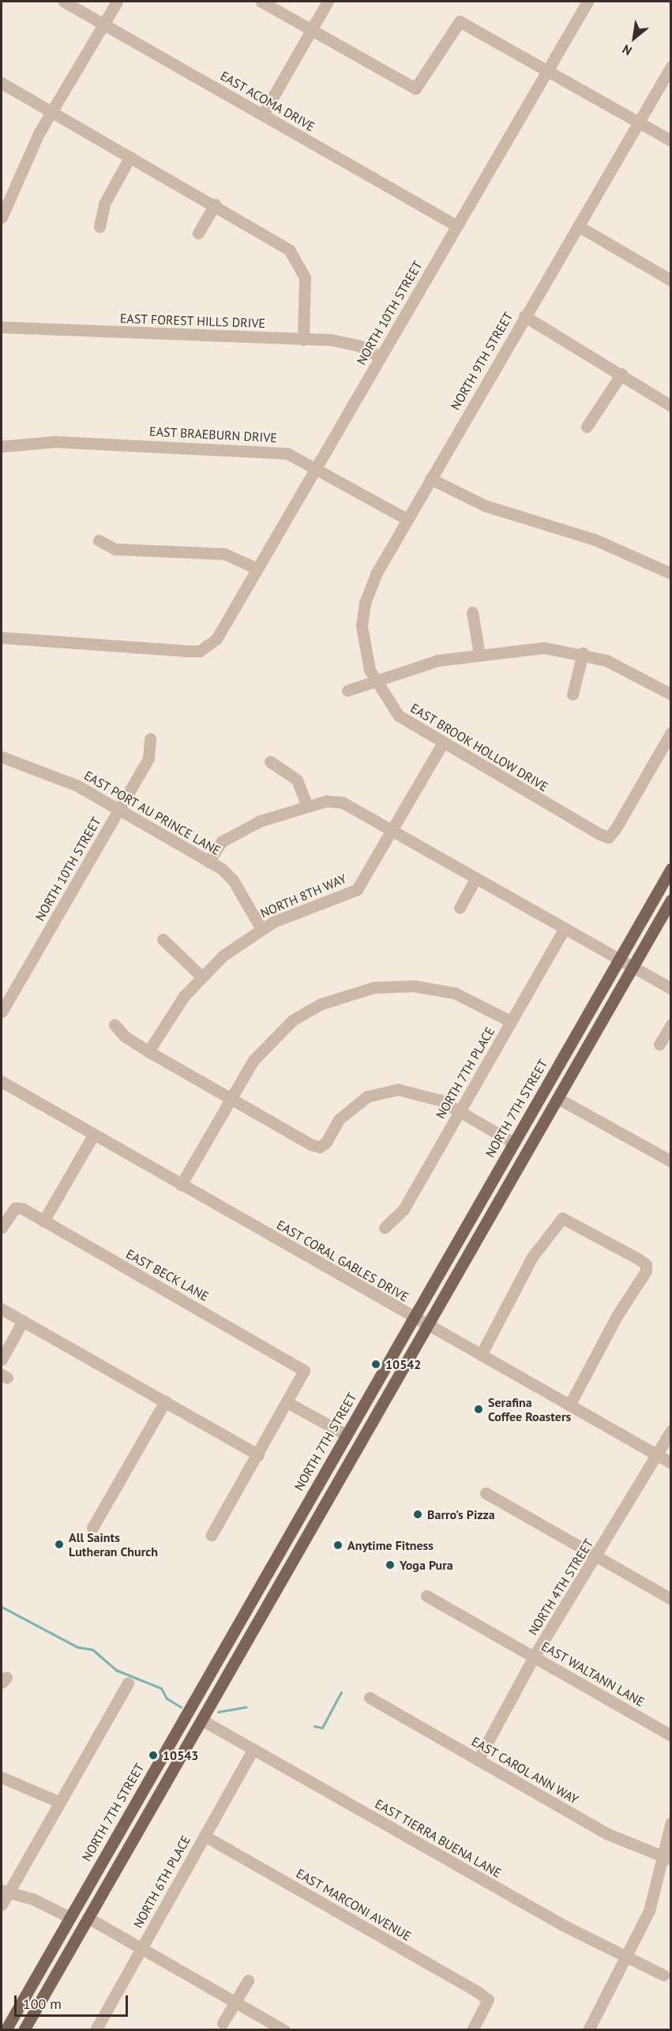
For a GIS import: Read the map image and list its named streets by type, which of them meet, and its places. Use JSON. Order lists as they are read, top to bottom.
{
  "streets": {
    "main road": ["NORTH 7TH STREET"],
    "street": [
      "EAST ACOMA DRIVE",
      "NORTH 10TH STREET",
      "EAST FOREST HILLS DRIVE",
      "NORTH 9TH STREET",
      "EAST BRAEBURN DRIVE",
      "EAST BROOK HOLLOW DRIVE",
      "EAST PORT AU PRINCE LANE",
      "NORTH 8TH WAY",
      "NORTH 7TH PLACE",
      "EAST CORAL GABLES DRIVE",
      "EAST BECK LANE",
      "NORTH 4TH STREET",
      "EAST WALTANN LANE",
      "EAST CAROL ANN WAY",
      "EAST TIERRA BUENA LANE",
      "NORTH 6TH PLACE",
      "EAST MARCONI AVENUE"
    ]
  },
  "crossings": [
    ["EAST ACOMA DRIVE", "NORTH 10TH STREET"],
    ["NORTH 10TH STREET", "EAST FOREST HILLS DRIVE"],
    ["NORTH 10TH STREET", "EAST BRAEBURN DRIVE"],
    ["NORTH 10TH STREET", "EAST PORT AU PRINCE LANE"],
    ["NORTH 9TH STREET", "EAST BRAEBURN DRIVE"],
    ["NORTH 9TH STREET", "EAST BROOK HOLLOW DRIVE"],
    ["EAST BROOK HOLLOW DRIVE", "NORTH 8TH WAY"],
    ["EAST PORT AU PRINCE LANE", "NORTH 8TH WAY"],
    ["NORTH 7TH STREET", "EAST CORAL GABLES DRIVE"],
    ["EAST CORAL GABLES DRIVE", "NORTH 4TH STREET"],
    ["NORTH 4TH STREET", "EAST WALTANN LANE"],
    ["NORTH 4TH STREET", "EAST CAROL ANN WAY"],
    ["EAST TIERRA BUENA LANE", "NORTH 6TH PLACE"],
    ["NORTH 6TH PLACE", "EAST MARCONI AVENUE"]
  ],
  "places": [
    "10542",
    "Serafina Coffee Roasters",
    "Barro's Pizza",
    "All Saints Lutheran Church",
    "Anytime Fitness",
    "Yoga Pura",
    "10543"
  ],
  "scale_bar": "100 m",
  "north": "bottom left"
}
